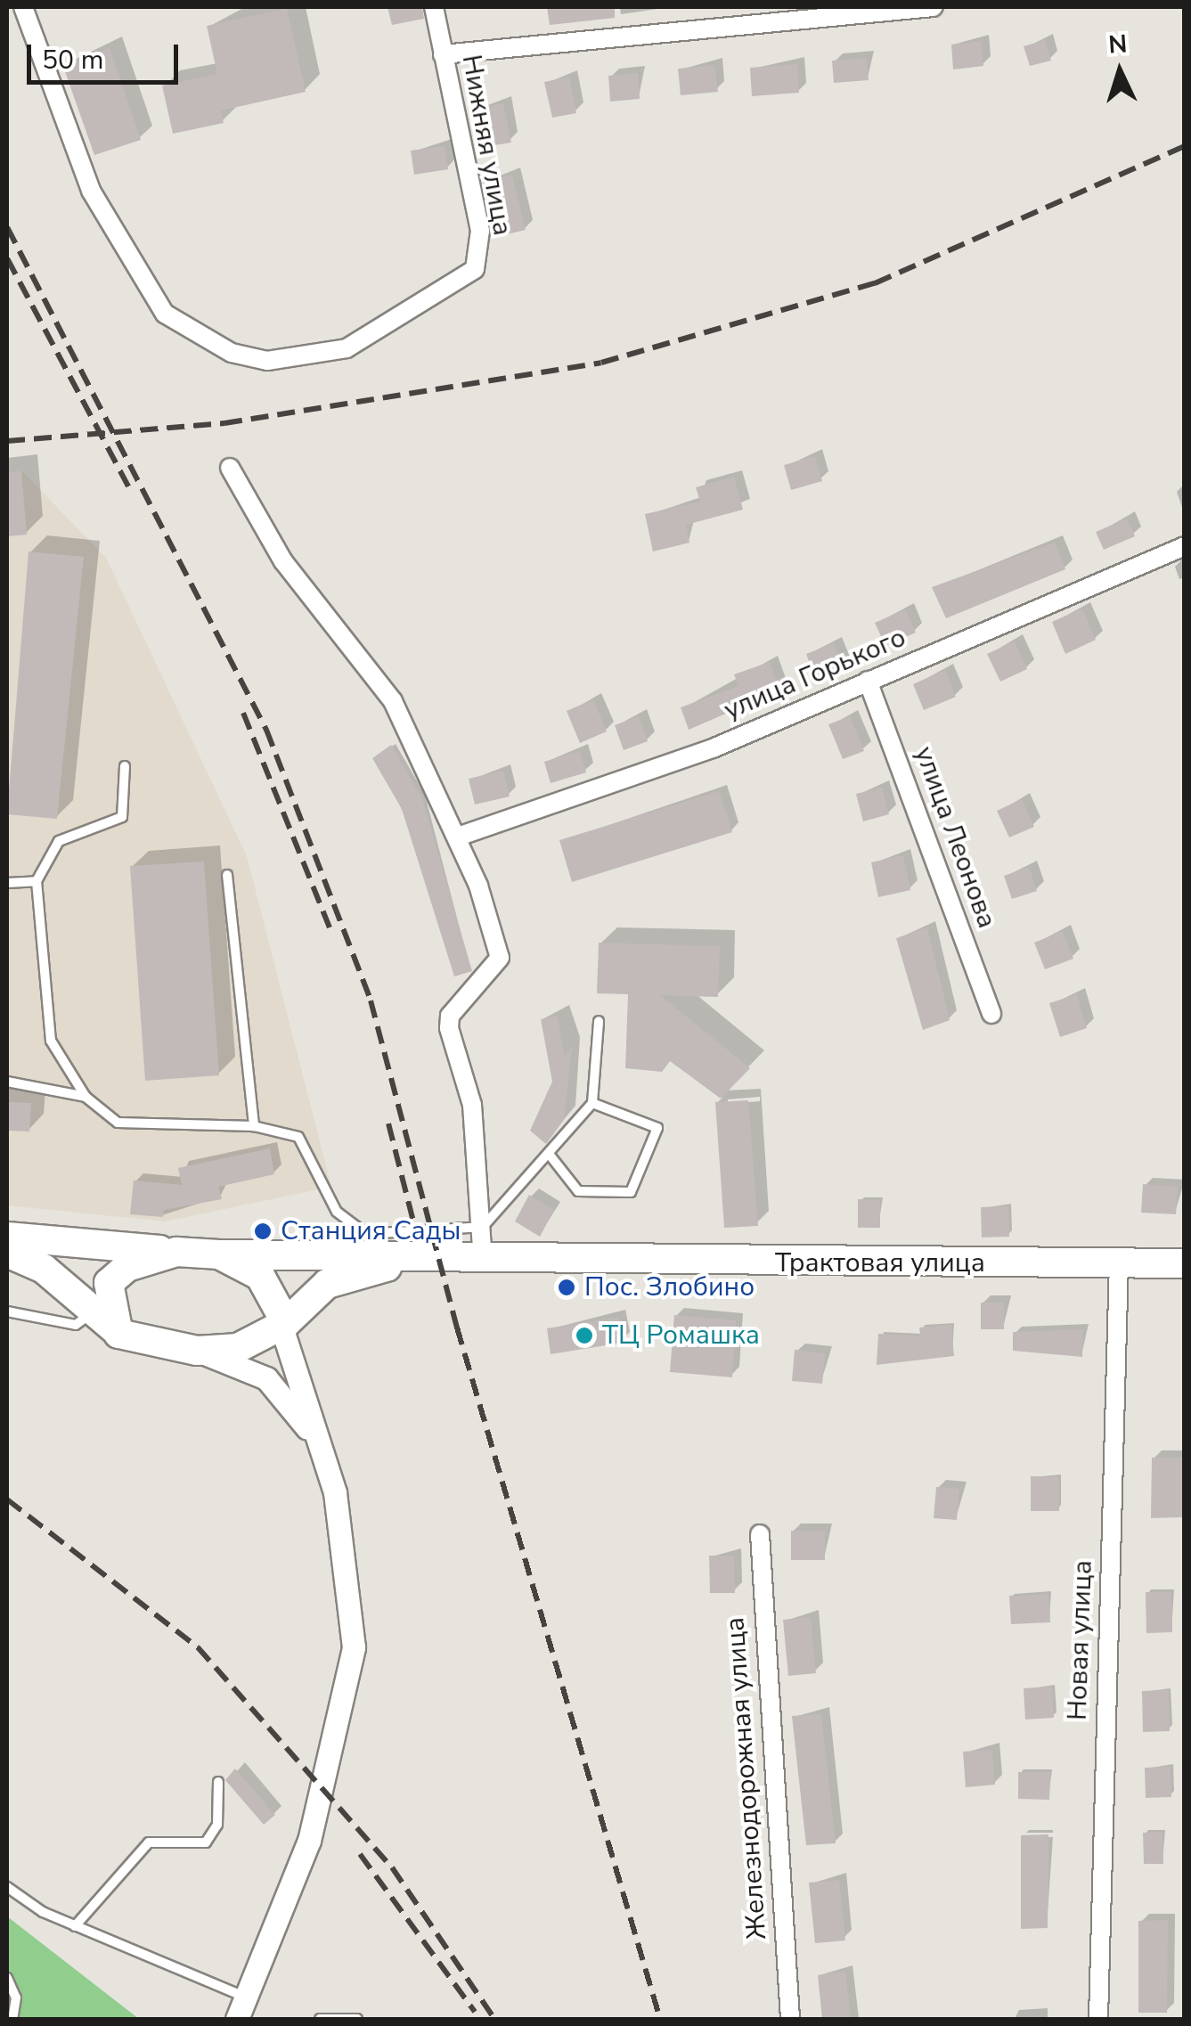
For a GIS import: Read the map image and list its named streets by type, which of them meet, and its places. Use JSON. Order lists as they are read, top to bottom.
{
  "streets": {
    "highway": ["Трактовая улица"],
    "street": [
      "Нижняя улица",
      "улица Горького",
      "улица Леонова",
      "Новая улица",
      "Железнодорожная улица"
    ]
  },
  "crossings": [
    ["улица Горького", "улица Леонова"],
    ["Трактовая улица", "Новая улица"]
  ],
  "places": ["Станция Сады", "Пос. Злобино", "ТЦ Ромашка"],
  "scale_bar": "50 m",
  "north": "top"
}
